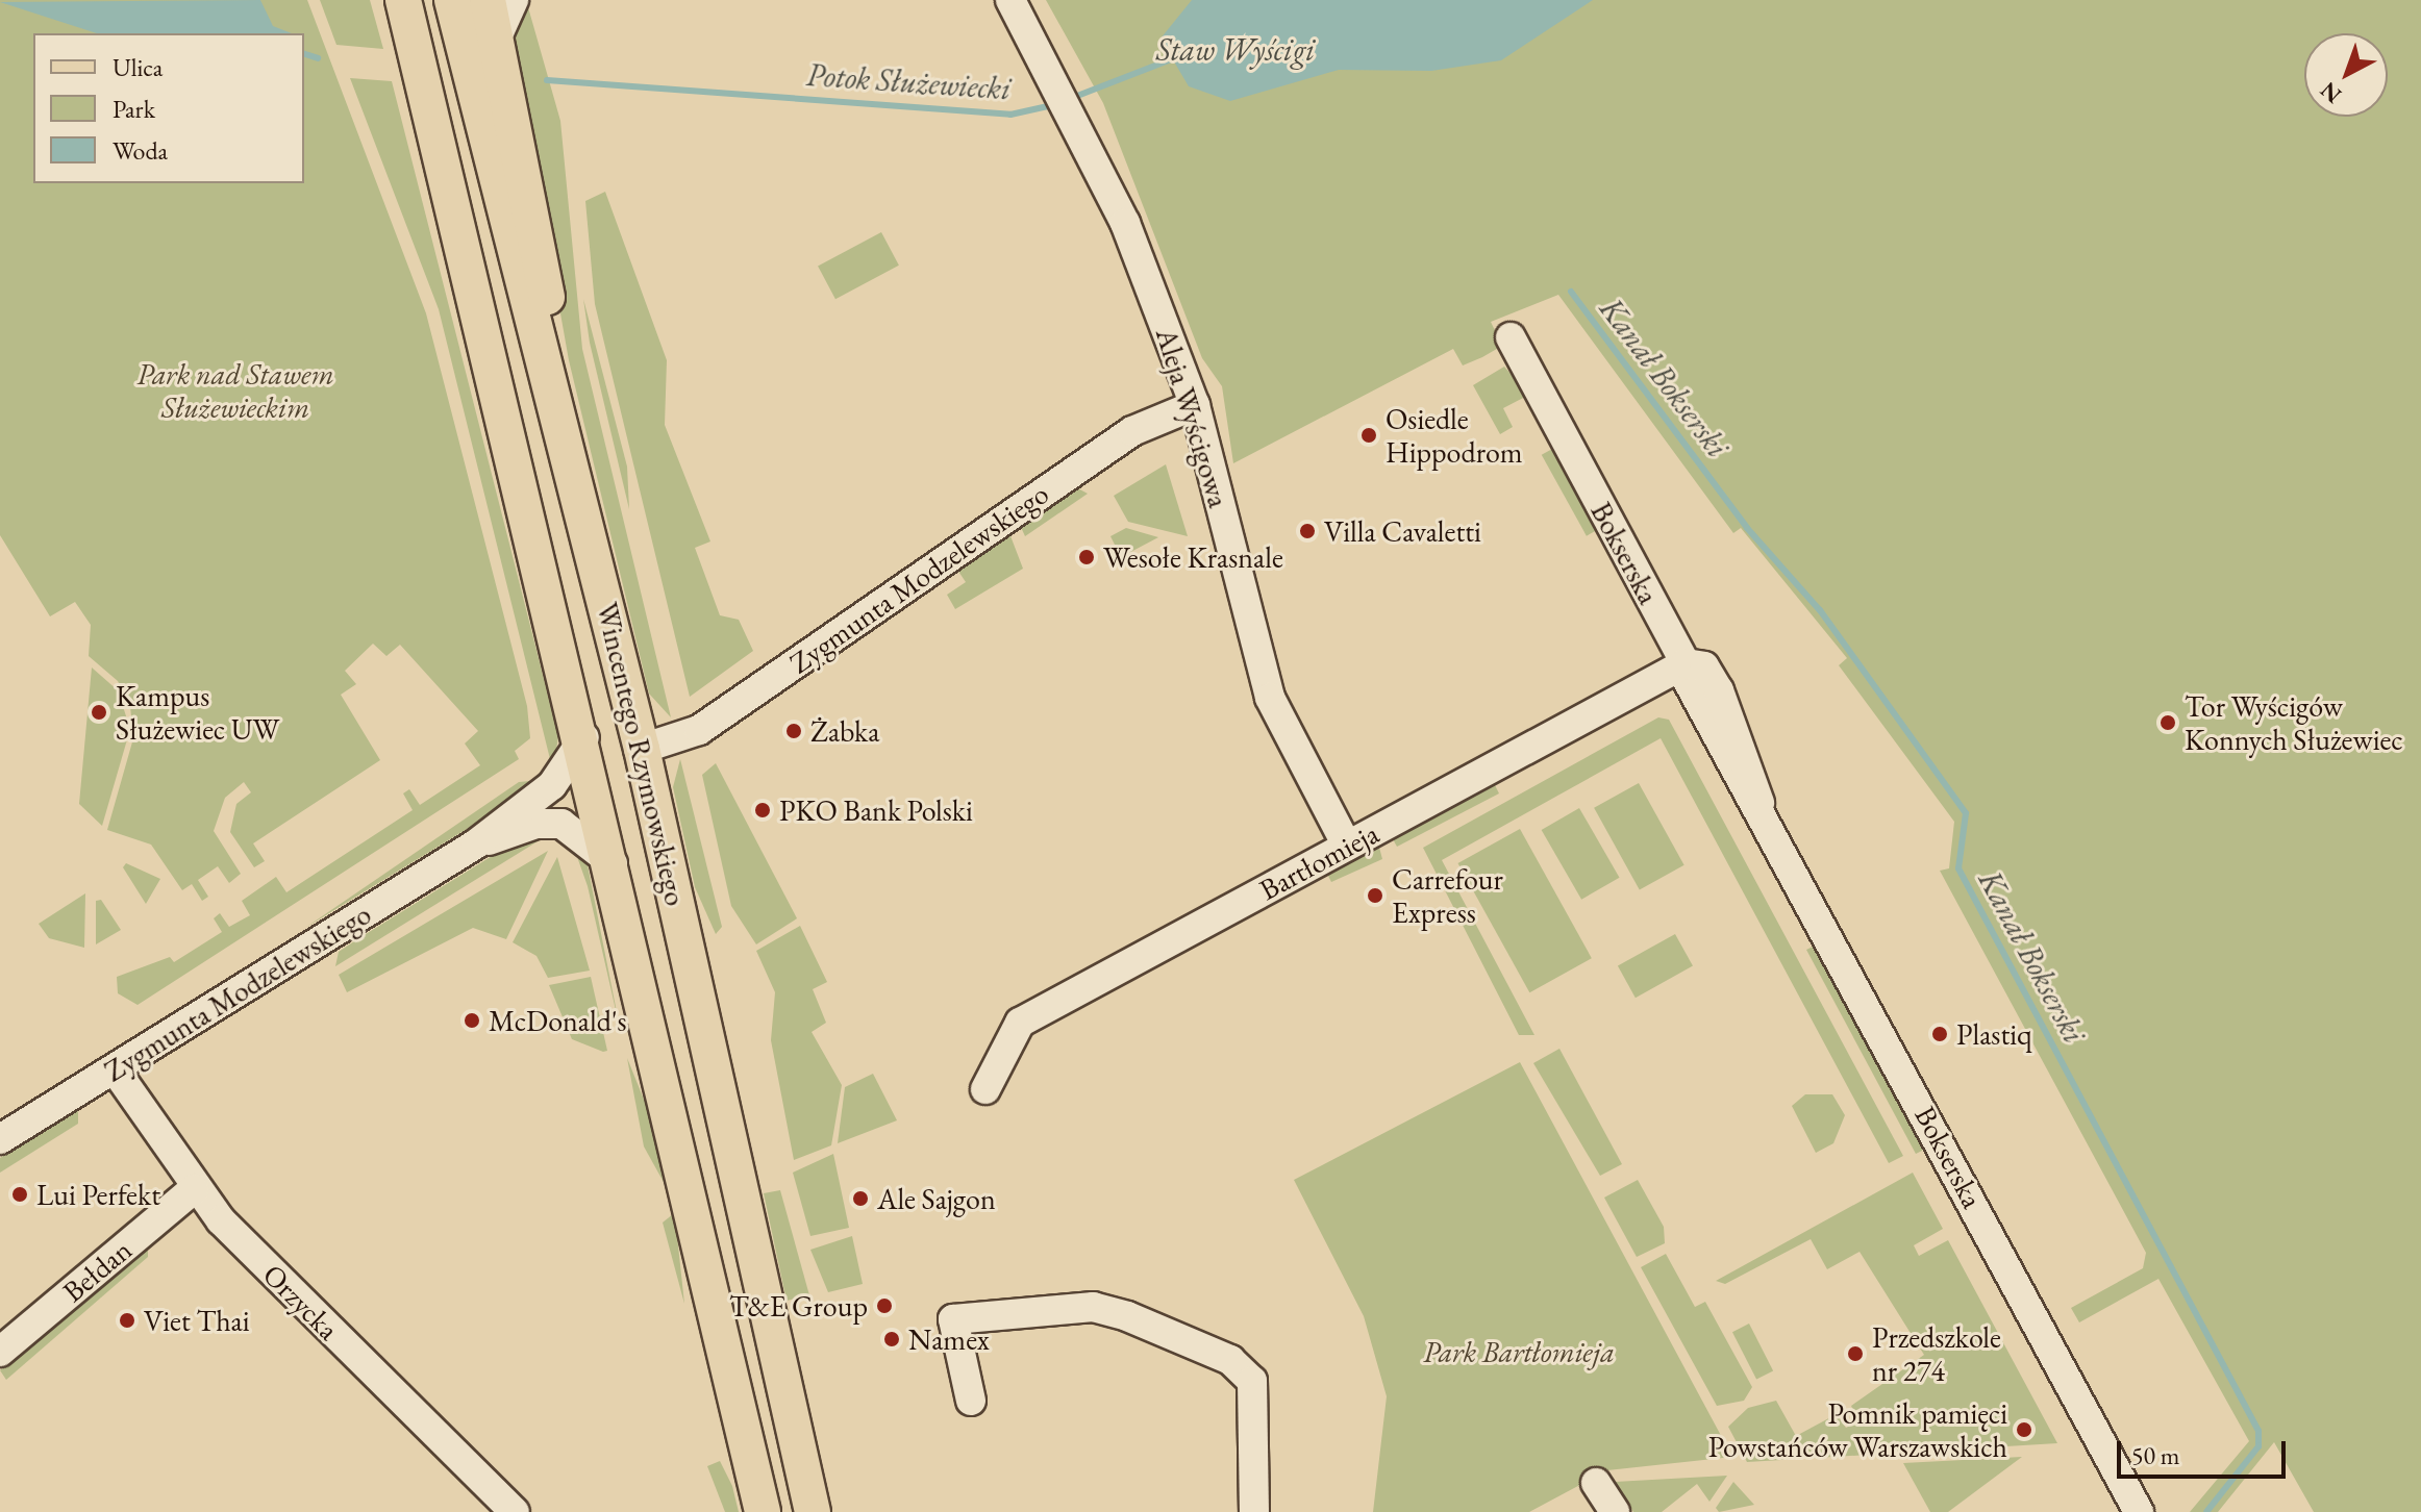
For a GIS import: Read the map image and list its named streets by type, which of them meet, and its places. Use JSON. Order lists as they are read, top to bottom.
{
  "streets": {
    "main road": ["Wincentego Rzymowskiego"],
    "street": [
      "Aleja Wyścigowa",
      "Bokserska",
      "Zygmunta Modzelewskiego",
      "Bartłomieja",
      "Bełdan",
      "Orzycka"
    ]
  },
  "crossings": [
    ["Aleja Wyścigowa", "Zygmunta Modzelewskiego"],
    ["Aleja Wyścigowa", "Bartłomieja"],
    ["Bokserska", "Bartłomieja"],
    ["Zygmunta Modzelewskiego", "Wincentego Rzymowskiego"],
    ["Zygmunta Modzelewskiego", "Orzycka"],
    ["Bełdan", "Orzycka"]
  ],
  "water": ["Staw Wyścigi", "Potok Służewiecki", "Kanał Bokserski"],
  "parks": ["Park nad Stawem Służewieckim", "Park Bartłomieja"],
  "places": [
    "Osiedle Hippodrom",
    "Villa Cavaletti",
    "Wesołe Krasnale",
    "Kampus Służewiec UW",
    "Tor Wyścigów Konnych Służewiec",
    "Żabka",
    "PKO Bank Polski",
    "Carrefour Express",
    "McDonald's",
    "Plastiq",
    "Lui Perfekt",
    "Ale Sajgon",
    "T&E Group",
    "Viet Thai",
    "Namex",
    "Przedszkole nr 274",
    "Pomnik pamięci Powstańców Warszawskich"
  ],
  "legend": ["Ulica", "Park", "Woda"],
  "scale_bar": "50 m",
  "north": "bottom left"
}
